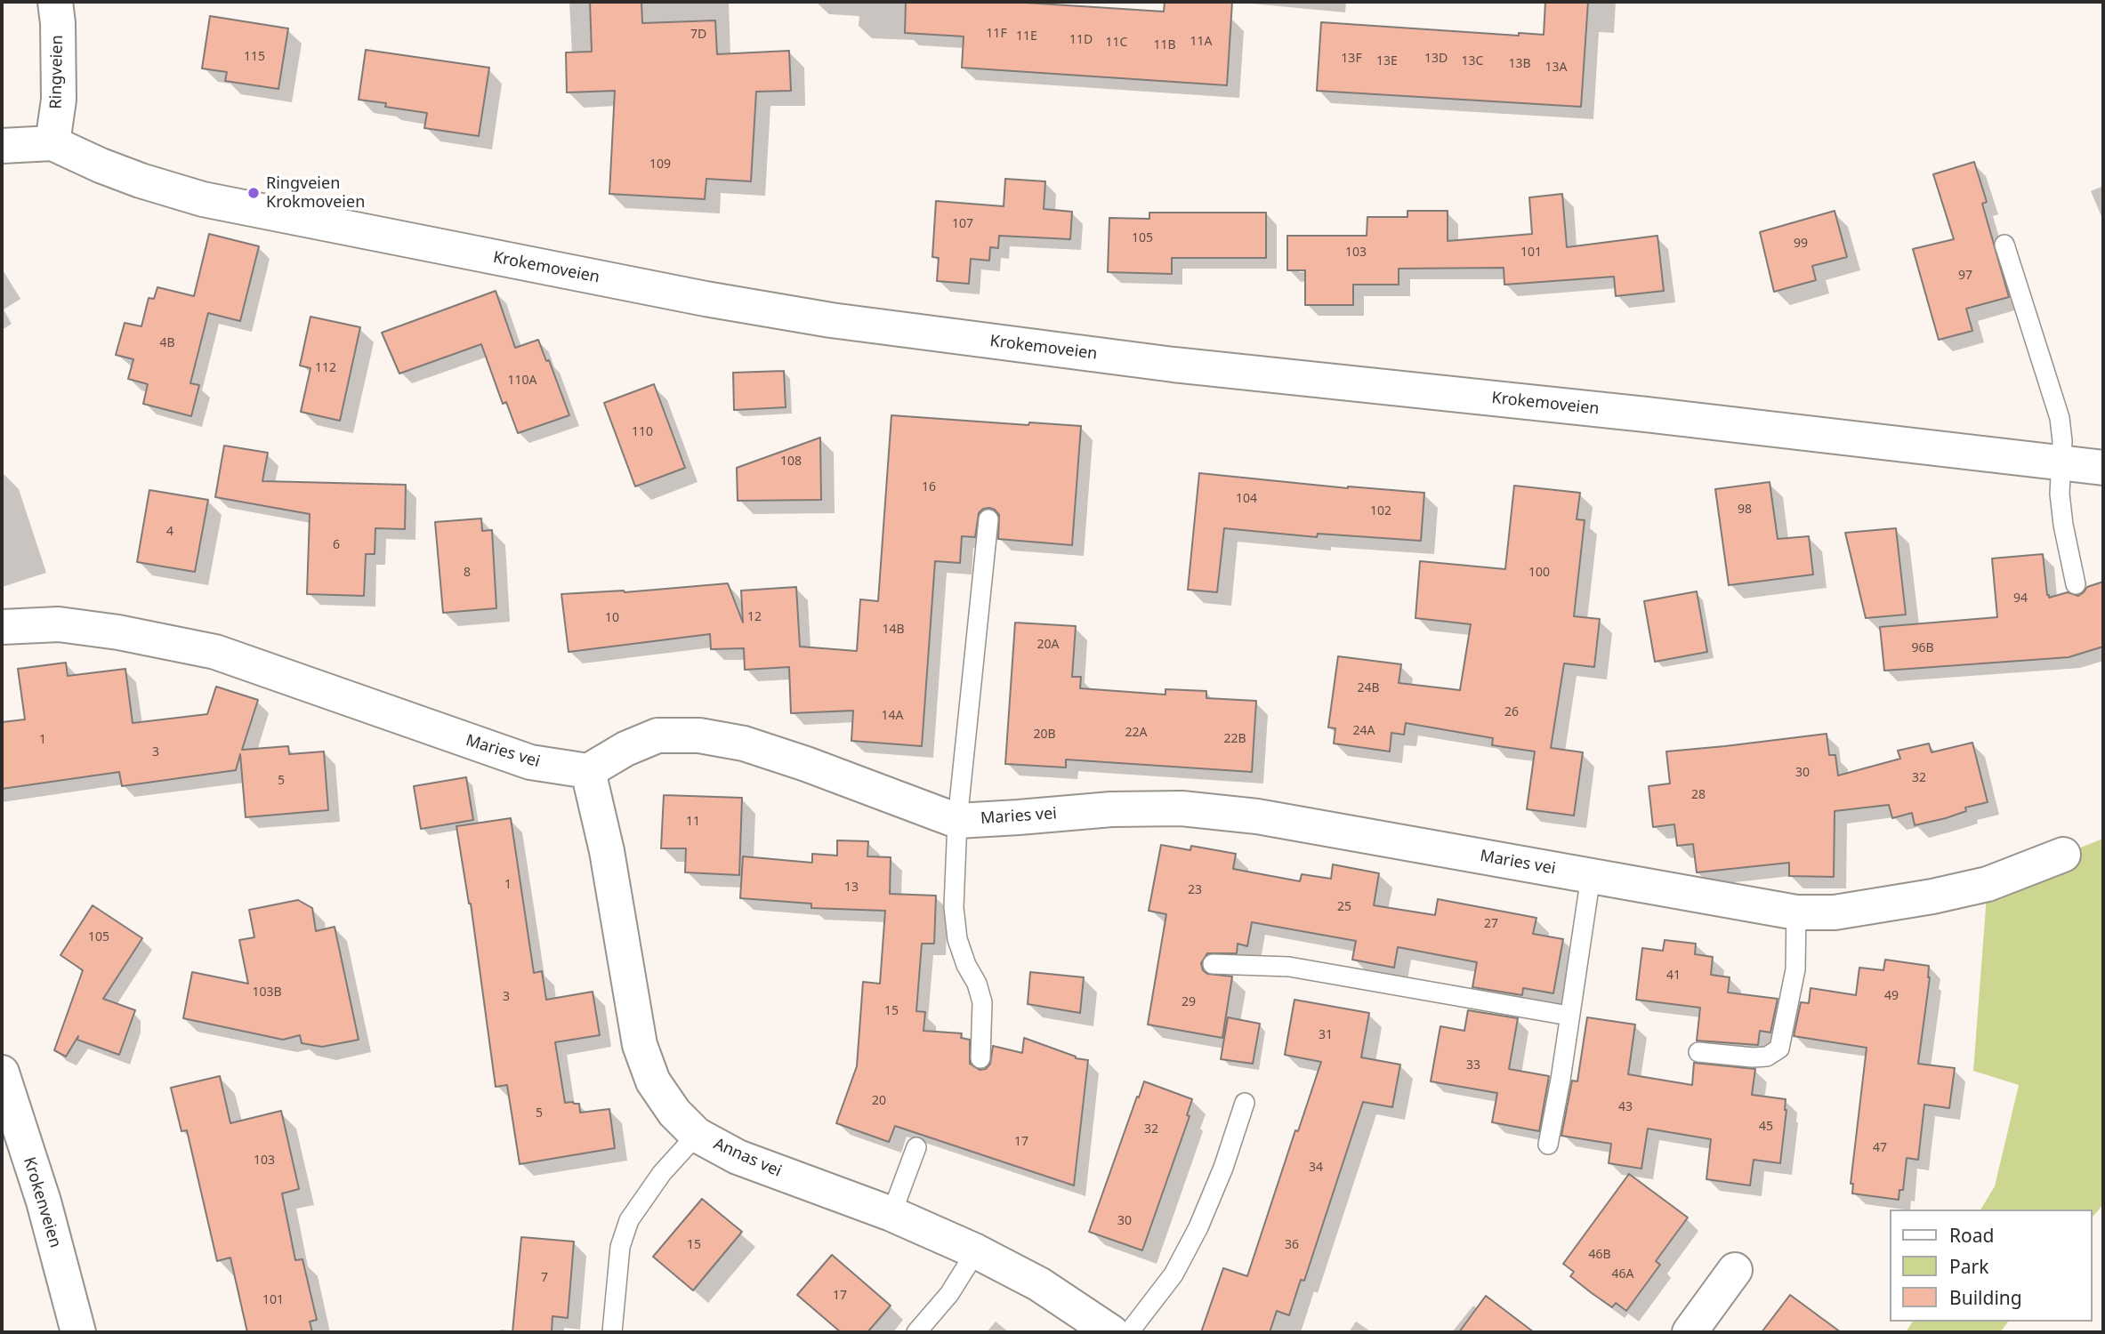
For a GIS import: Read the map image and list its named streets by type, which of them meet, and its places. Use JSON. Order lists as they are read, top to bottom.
{
  "streets": {
    "street": [
      "Ringveien",
      "Krokemoveien",
      "Maries vei",
      "Annas vei",
      "Krokenveien"
    ]
  },
  "crossings": [
    ["Ringveien", "Krokemoveien"],
    ["Maries vei", "Annas vei"]
  ],
  "places": ["Ringveien Krokmoveien"],
  "house_numbers": [
    "11F",
    "7D",
    "11E",
    "11D",
    "11A",
    "11C",
    "11B",
    "115",
    "13F",
    "13D",
    "13E",
    "13C",
    "13B",
    "13A",
    "109",
    "107",
    "105",
    "99",
    "103",
    "101",
    "97",
    "4B",
    "112",
    "110A",
    "110",
    "108",
    "16",
    "104",
    "98",
    "102",
    "4",
    "6",
    "8",
    "100",
    "94",
    "12",
    "10",
    "14B",
    "20A",
    "96B",
    "24B",
    "26",
    "14A",
    "24A",
    "22A",
    "20B",
    "22B",
    "1",
    "3",
    "30",
    "32",
    "5",
    "28",
    "11",
    "1",
    "13",
    "23",
    "25",
    "27",
    "105",
    "41",
    "103B",
    "49",
    "3",
    "29",
    "15",
    "31",
    "33",
    "20",
    "43",
    "5",
    "45",
    "32",
    "17",
    "47",
    "103",
    "34",
    "30",
    "15",
    "36",
    "46B",
    "46A",
    "7",
    "17",
    "101"
  ],
  "legend": ["Road", "Park", "Building"]
}
